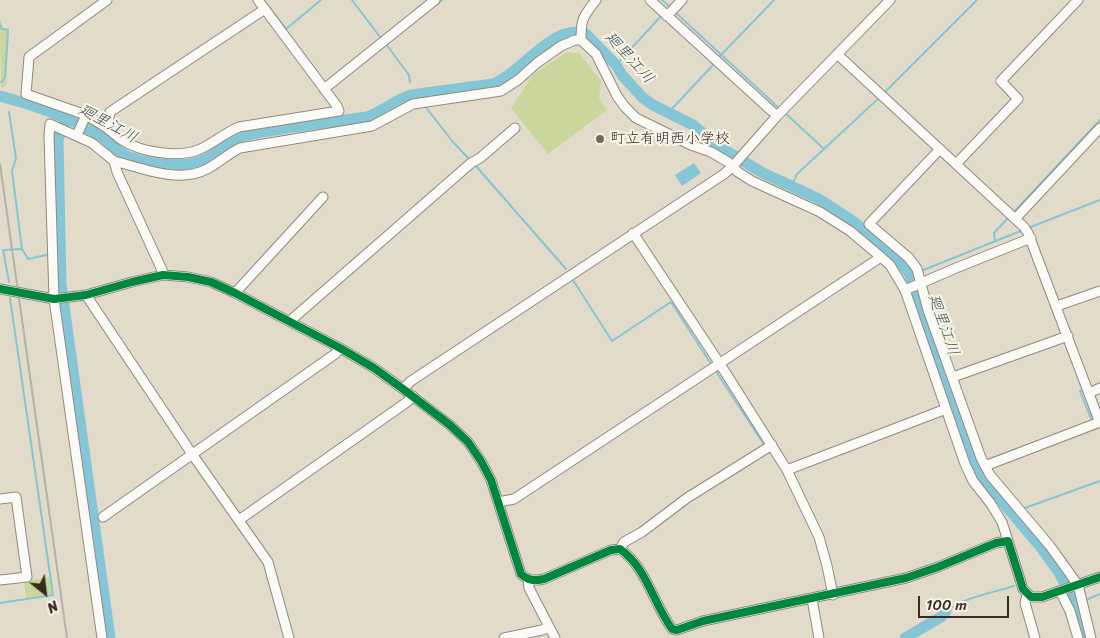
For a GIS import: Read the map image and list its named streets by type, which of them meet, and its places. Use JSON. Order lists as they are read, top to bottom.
{
  "water": ["廻里江川"],
  "places": ["町立有明西小学校"],
  "scale_bar": "100 m",
  "north": "bottom right"
}
